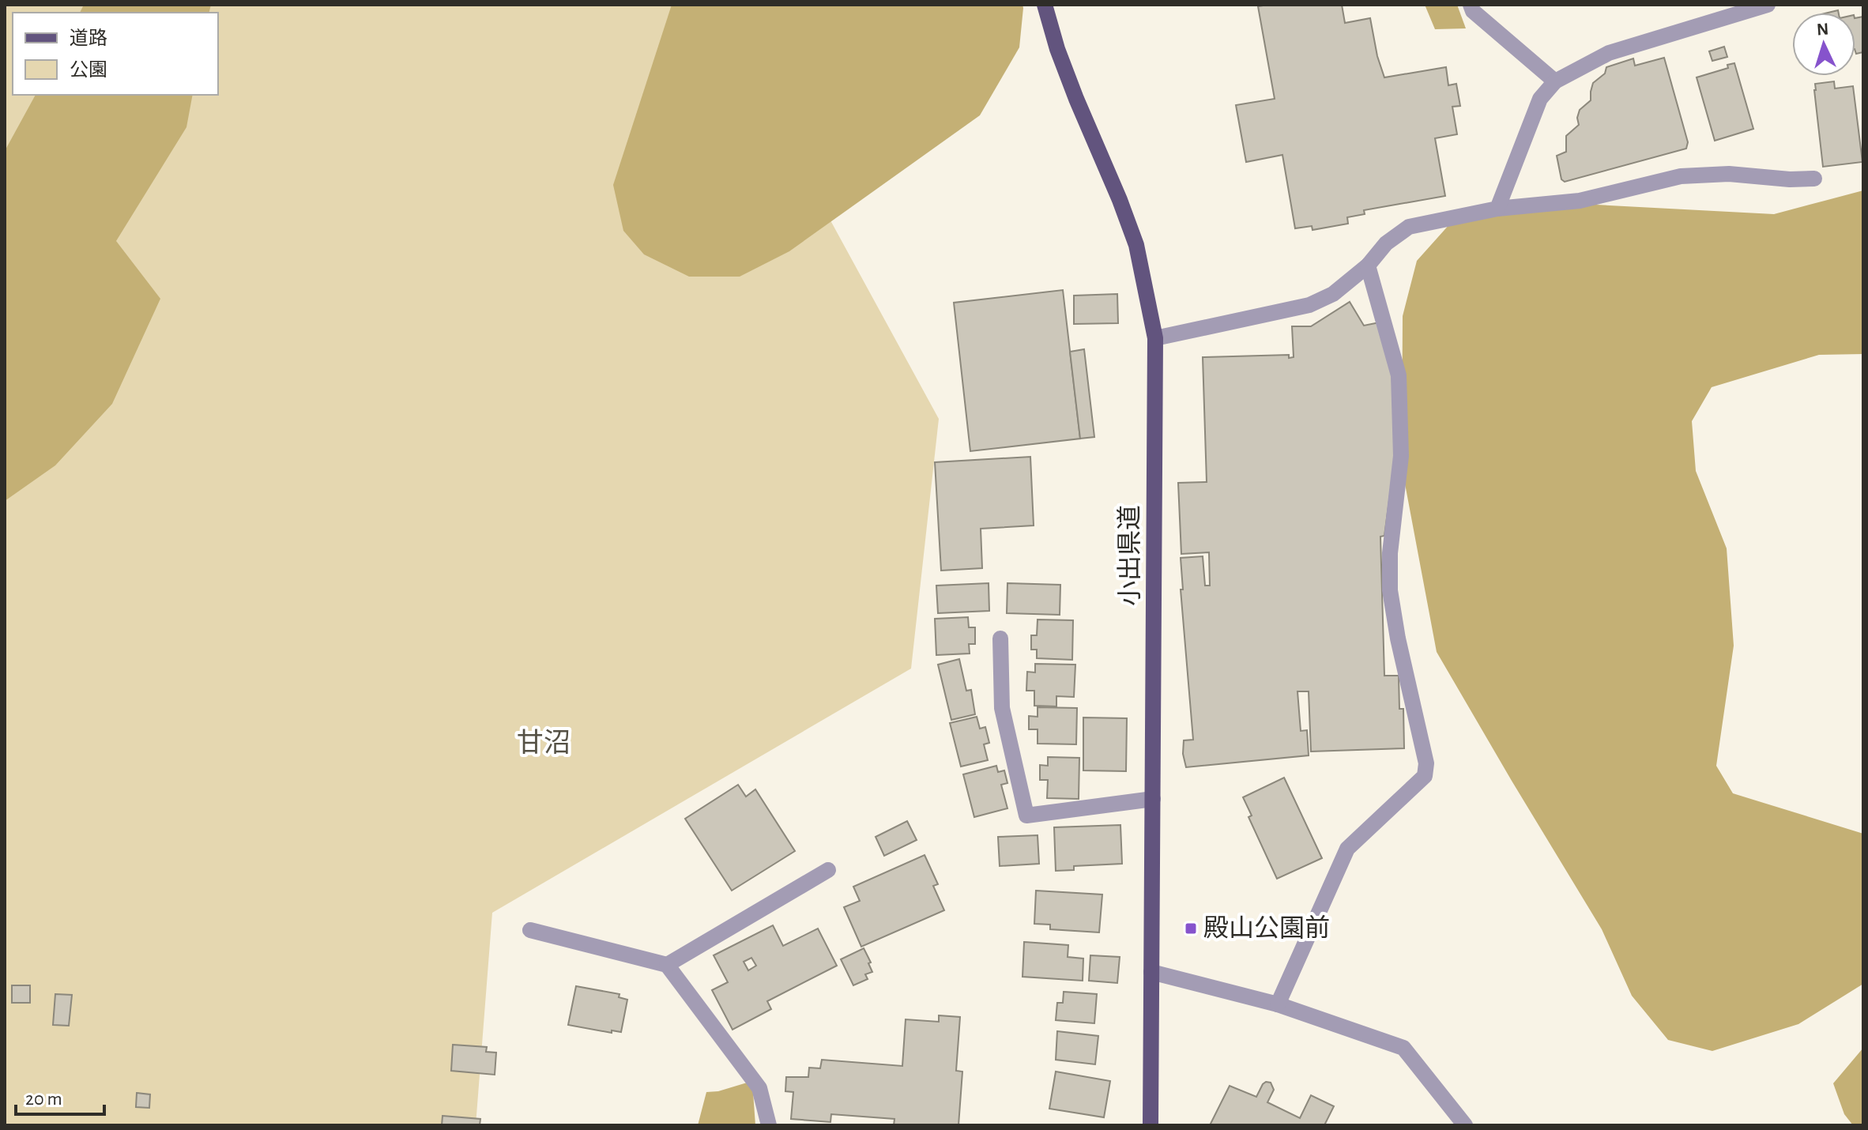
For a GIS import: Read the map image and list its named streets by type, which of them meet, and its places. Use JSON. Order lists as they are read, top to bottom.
{
  "streets": {
    "main road": ["小出県道"]
  },
  "districts": ["甘沼"],
  "places": {
    "transit": ["殿山公園前"]
  },
  "legend": ["道路", "公園"],
  "scale_bar": "20 m",
  "north": "top"
}
